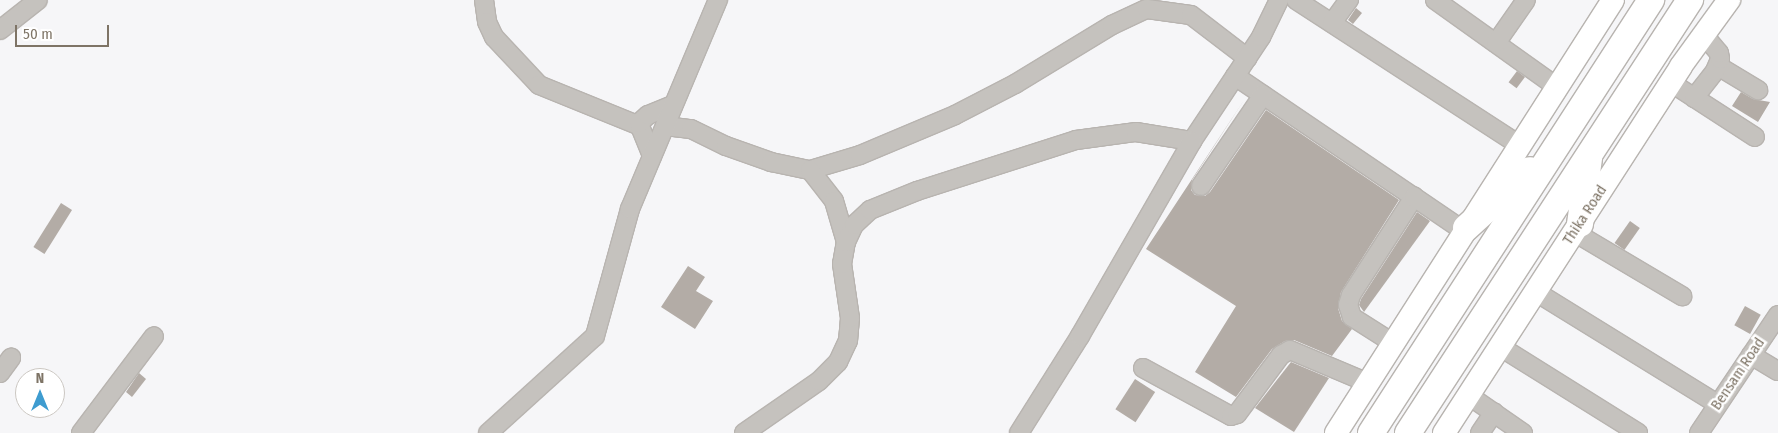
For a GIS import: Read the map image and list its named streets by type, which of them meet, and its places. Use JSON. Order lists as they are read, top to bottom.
{
  "streets": {
    "highway": ["Thika Road"],
    "street": ["Bensam Road"]
  },
  "scale_bar": "50 m",
  "north": "top"
}
